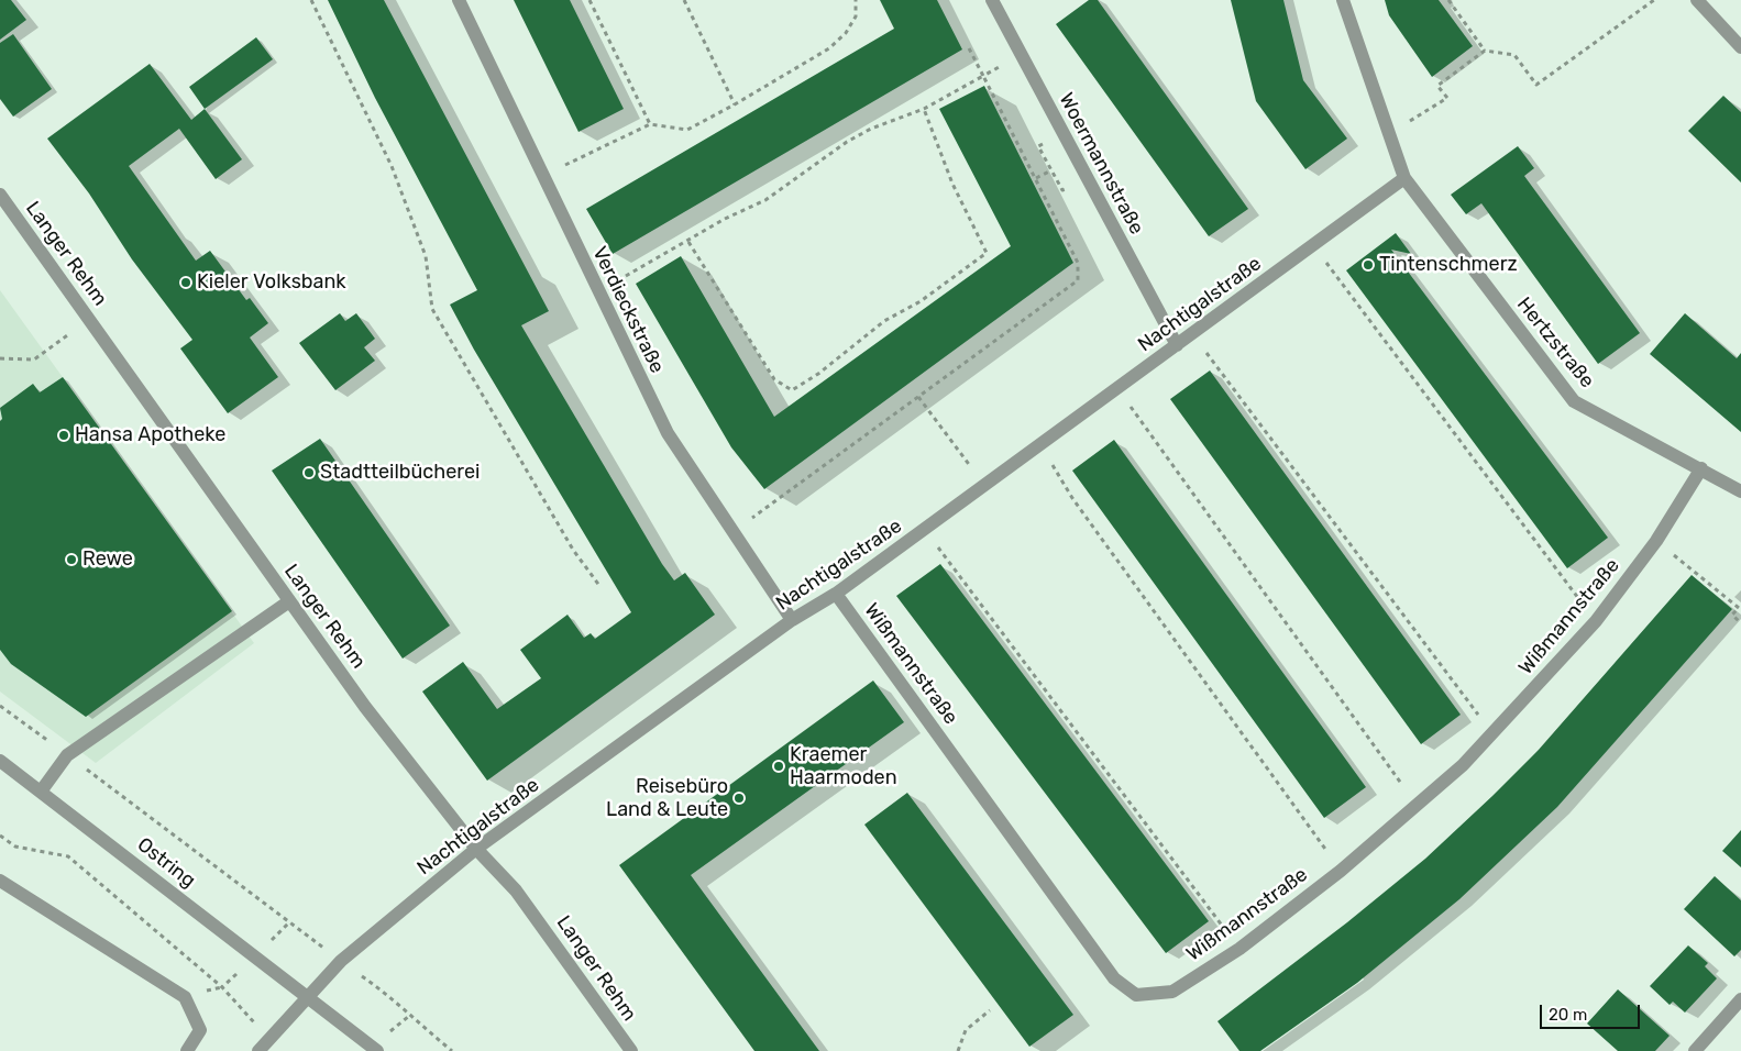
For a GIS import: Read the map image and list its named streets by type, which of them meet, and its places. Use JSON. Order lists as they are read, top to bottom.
{
  "streets": {
    "street": [
      "Woermannstraße",
      "Langer Rehm",
      "Nachtigalstraße",
      "Verdieckstraße",
      "Hertzstraße",
      "Wißmannstraße",
      "Ostring"
    ]
  },
  "crossings": [
    ["Woermannstraße", "Nachtigalstraße"],
    ["Langer Rehm", "Nachtigalstraße"],
    ["Nachtigalstraße", "Verdieckstraße"],
    ["Nachtigalstraße", "Hertzstraße"],
    ["Nachtigalstraße", "Wißmannstraße"],
    ["Nachtigalstraße", "Ostring"],
    ["Hertzstraße", "Wißmannstraße"]
  ],
  "places": [
    "Tintenschmerz",
    "Kieler Volksbank",
    "Hansa Apotheke",
    "Stadtteilbücherei",
    "Rewe",
    "Kraemer Haarmoden",
    "Reisebüro Land & Leute"
  ],
  "scale_bar": "20 m"
}
